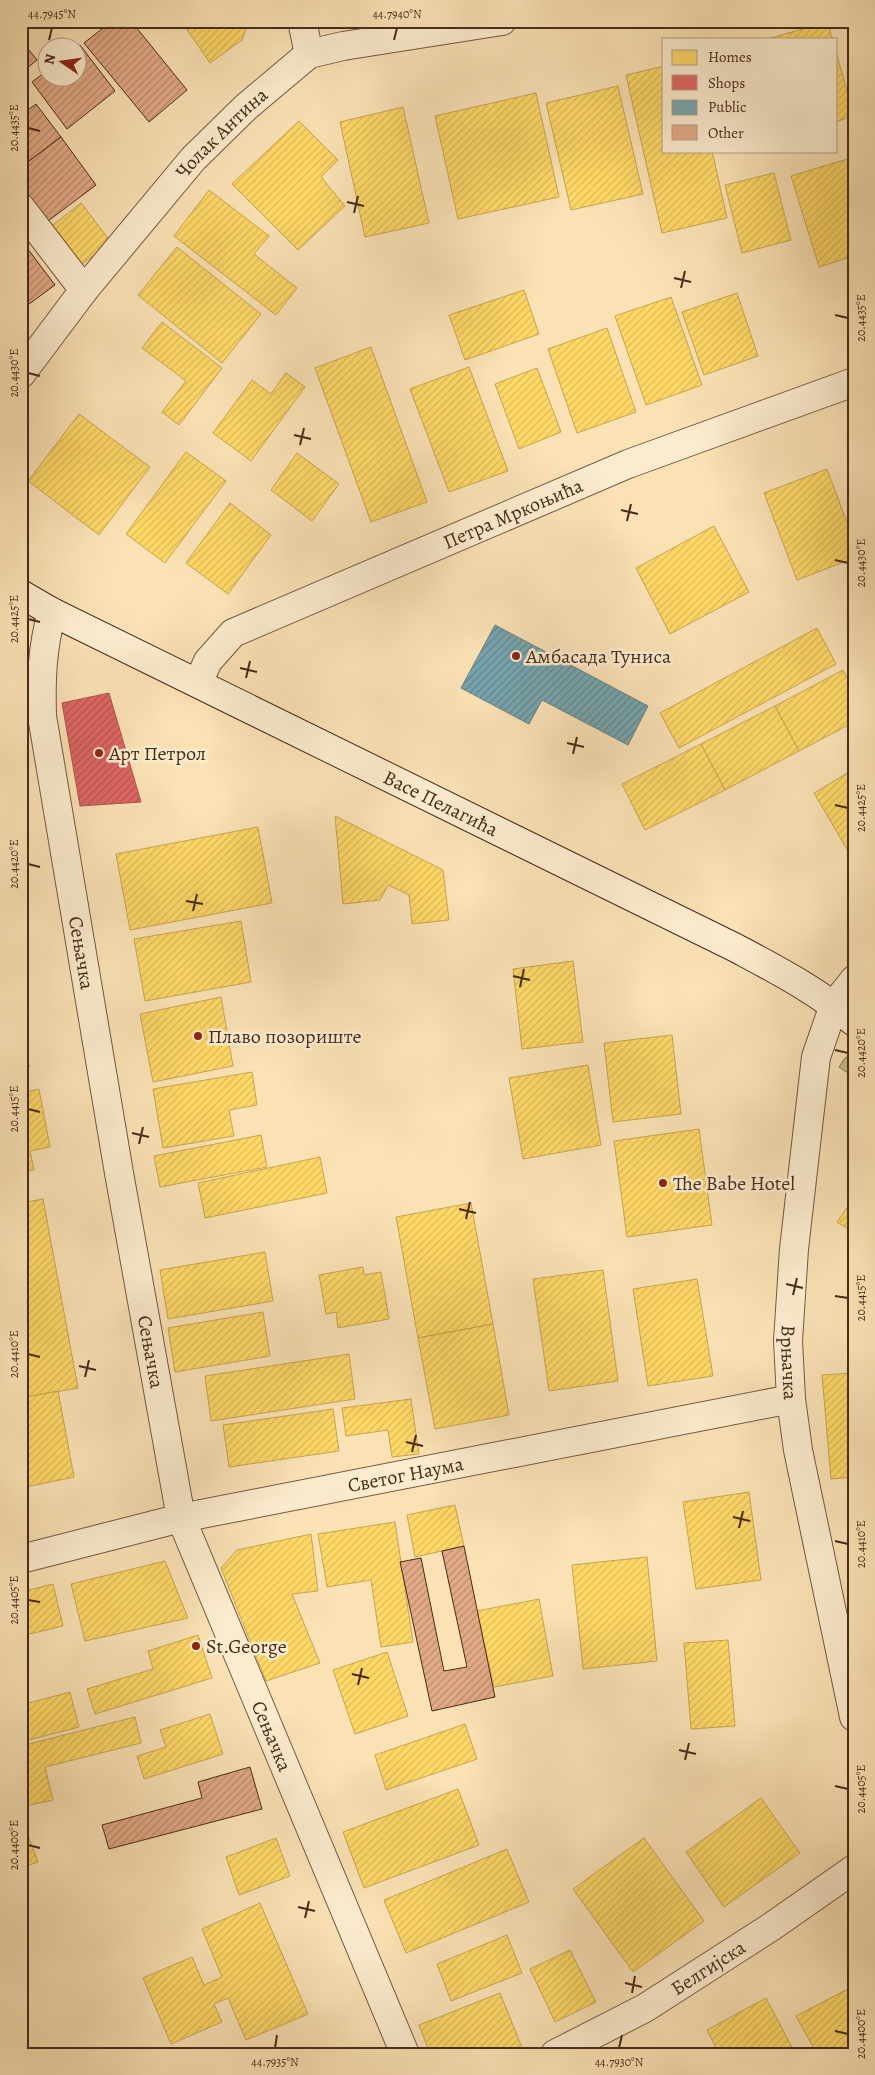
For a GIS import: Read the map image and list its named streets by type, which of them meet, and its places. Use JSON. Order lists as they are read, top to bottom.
{
  "streets": {
    "street": [
      "Чолак Антина",
      "Петра Мркоњића",
      "Васе Пелагића",
      "Сењачка",
      "Врњачка",
      "Светог Наума",
      "Белгијска"
    ]
  },
  "crossings": [
    ["Петра Мркоњића", "Васе Пелагића"],
    ["Васе Пелагића", "Сењачка"],
    ["Васе Пелагића", "Врњачка"],
    ["Сењачка", "Светог Наума"],
    ["Врњачка", "Светог Наума"]
  ],
  "places": [
    "Амбасада Туниса",
    "Арт Петрол",
    "Плаво позориште",
    "The Babe Hotel",
    "St.George"
  ],
  "legend": [
    "Homes",
    "Shops",
    "Public",
    "Other"
  ],
  "north": "left",
  "coordinates": [
    "44.7945°N",
    "44.7940°N",
    "20.4435°E",
    "20.4430°E",
    "20.4425°E",
    "20.4420°E",
    "20.4415°E",
    "20.4410°E",
    "20.4405°E",
    "20.4400°E",
    "44.7935°N",
    "44.7930°N"
  ]
}
